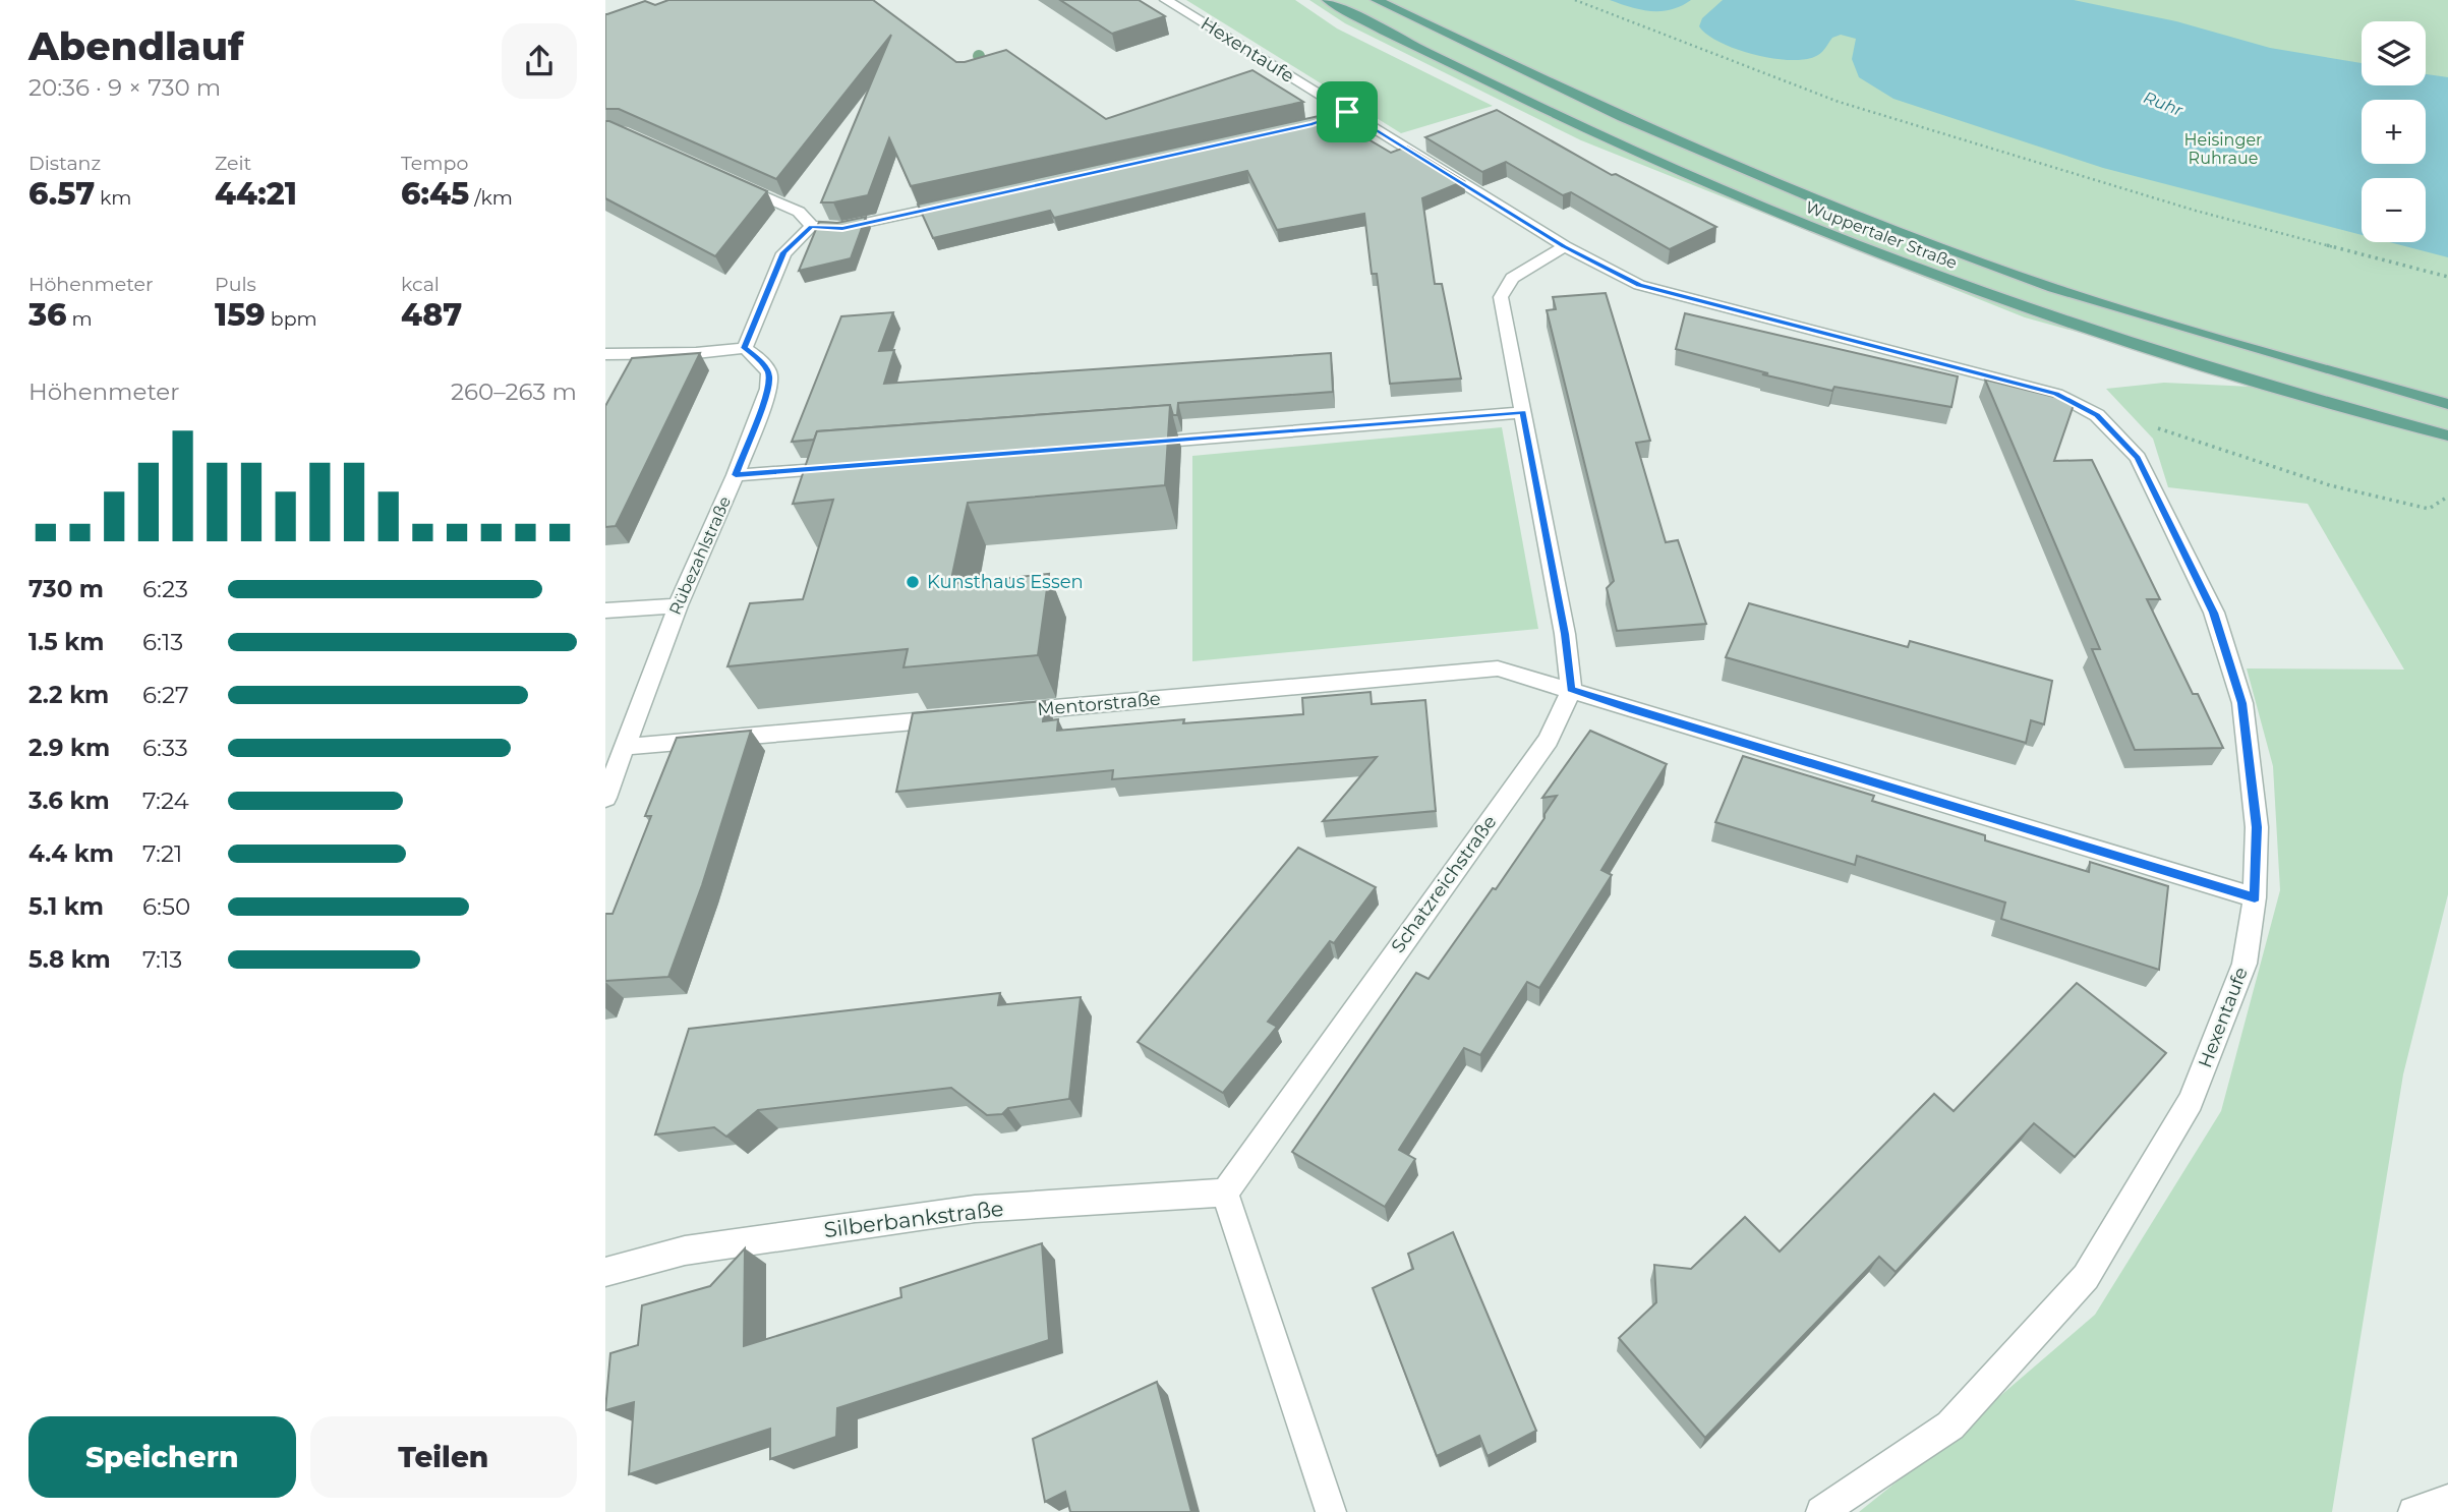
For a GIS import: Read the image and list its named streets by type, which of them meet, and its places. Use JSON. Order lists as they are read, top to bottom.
{
  "streets": {
    "main road": ["Wuppertaler Straße"],
    "street": [
      "Hexentaufe",
      "Rübezahlstraße",
      "Mentorstraße",
      "Schatzreichstraße",
      "Silberbankstraße"
    ]
  },
  "crossings": [
    ["Hexentaufe", "Mentorstraße"],
    ["Mentorstraße", "Schatzreichstraße"],
    ["Schatzreichstraße", "Silberbankstraße"]
  ],
  "water": ["Ruhr"],
  "parks": ["Heisinger Ruhraue"],
  "places": ["Kunsthaus Essen"],
  "page": {
    "heading": ["Abendlauf", "20:36 · 9 × 730 m"],
    "map_buttons": ["+", "−"],
    "stats": [
      ["Distanz", "6.57 km"],
      ["Zeit", "44:21"],
      ["Tempo", "6:45 /km"],
      ["Höhenmeter", "36 m"],
      ["Puls", "159 bpm"],
      ["kcal", "487"]
    ],
    "chart": ["Höhenmeter", "260–263 m"],
    "list": [
      {
        "name": "730 m",
        "note": "6:23"
      },
      {
        "name": "1.5 km",
        "note": "6:13"
      },
      {
        "name": "2.2 km",
        "note": "6:27"
      },
      {
        "name": "2.9 km",
        "note": "6:33"
      },
      {
        "name": "3.6 km",
        "note": "7:24"
      },
      {
        "name": "4.4 km",
        "note": "7:21"
      },
      {
        "name": "5.1 km",
        "note": "6:50"
      },
      {
        "name": "5.8 km",
        "note": "7:13"
      }
    ],
    "buttons": ["Speichern", "Teilen"]
  }
}
